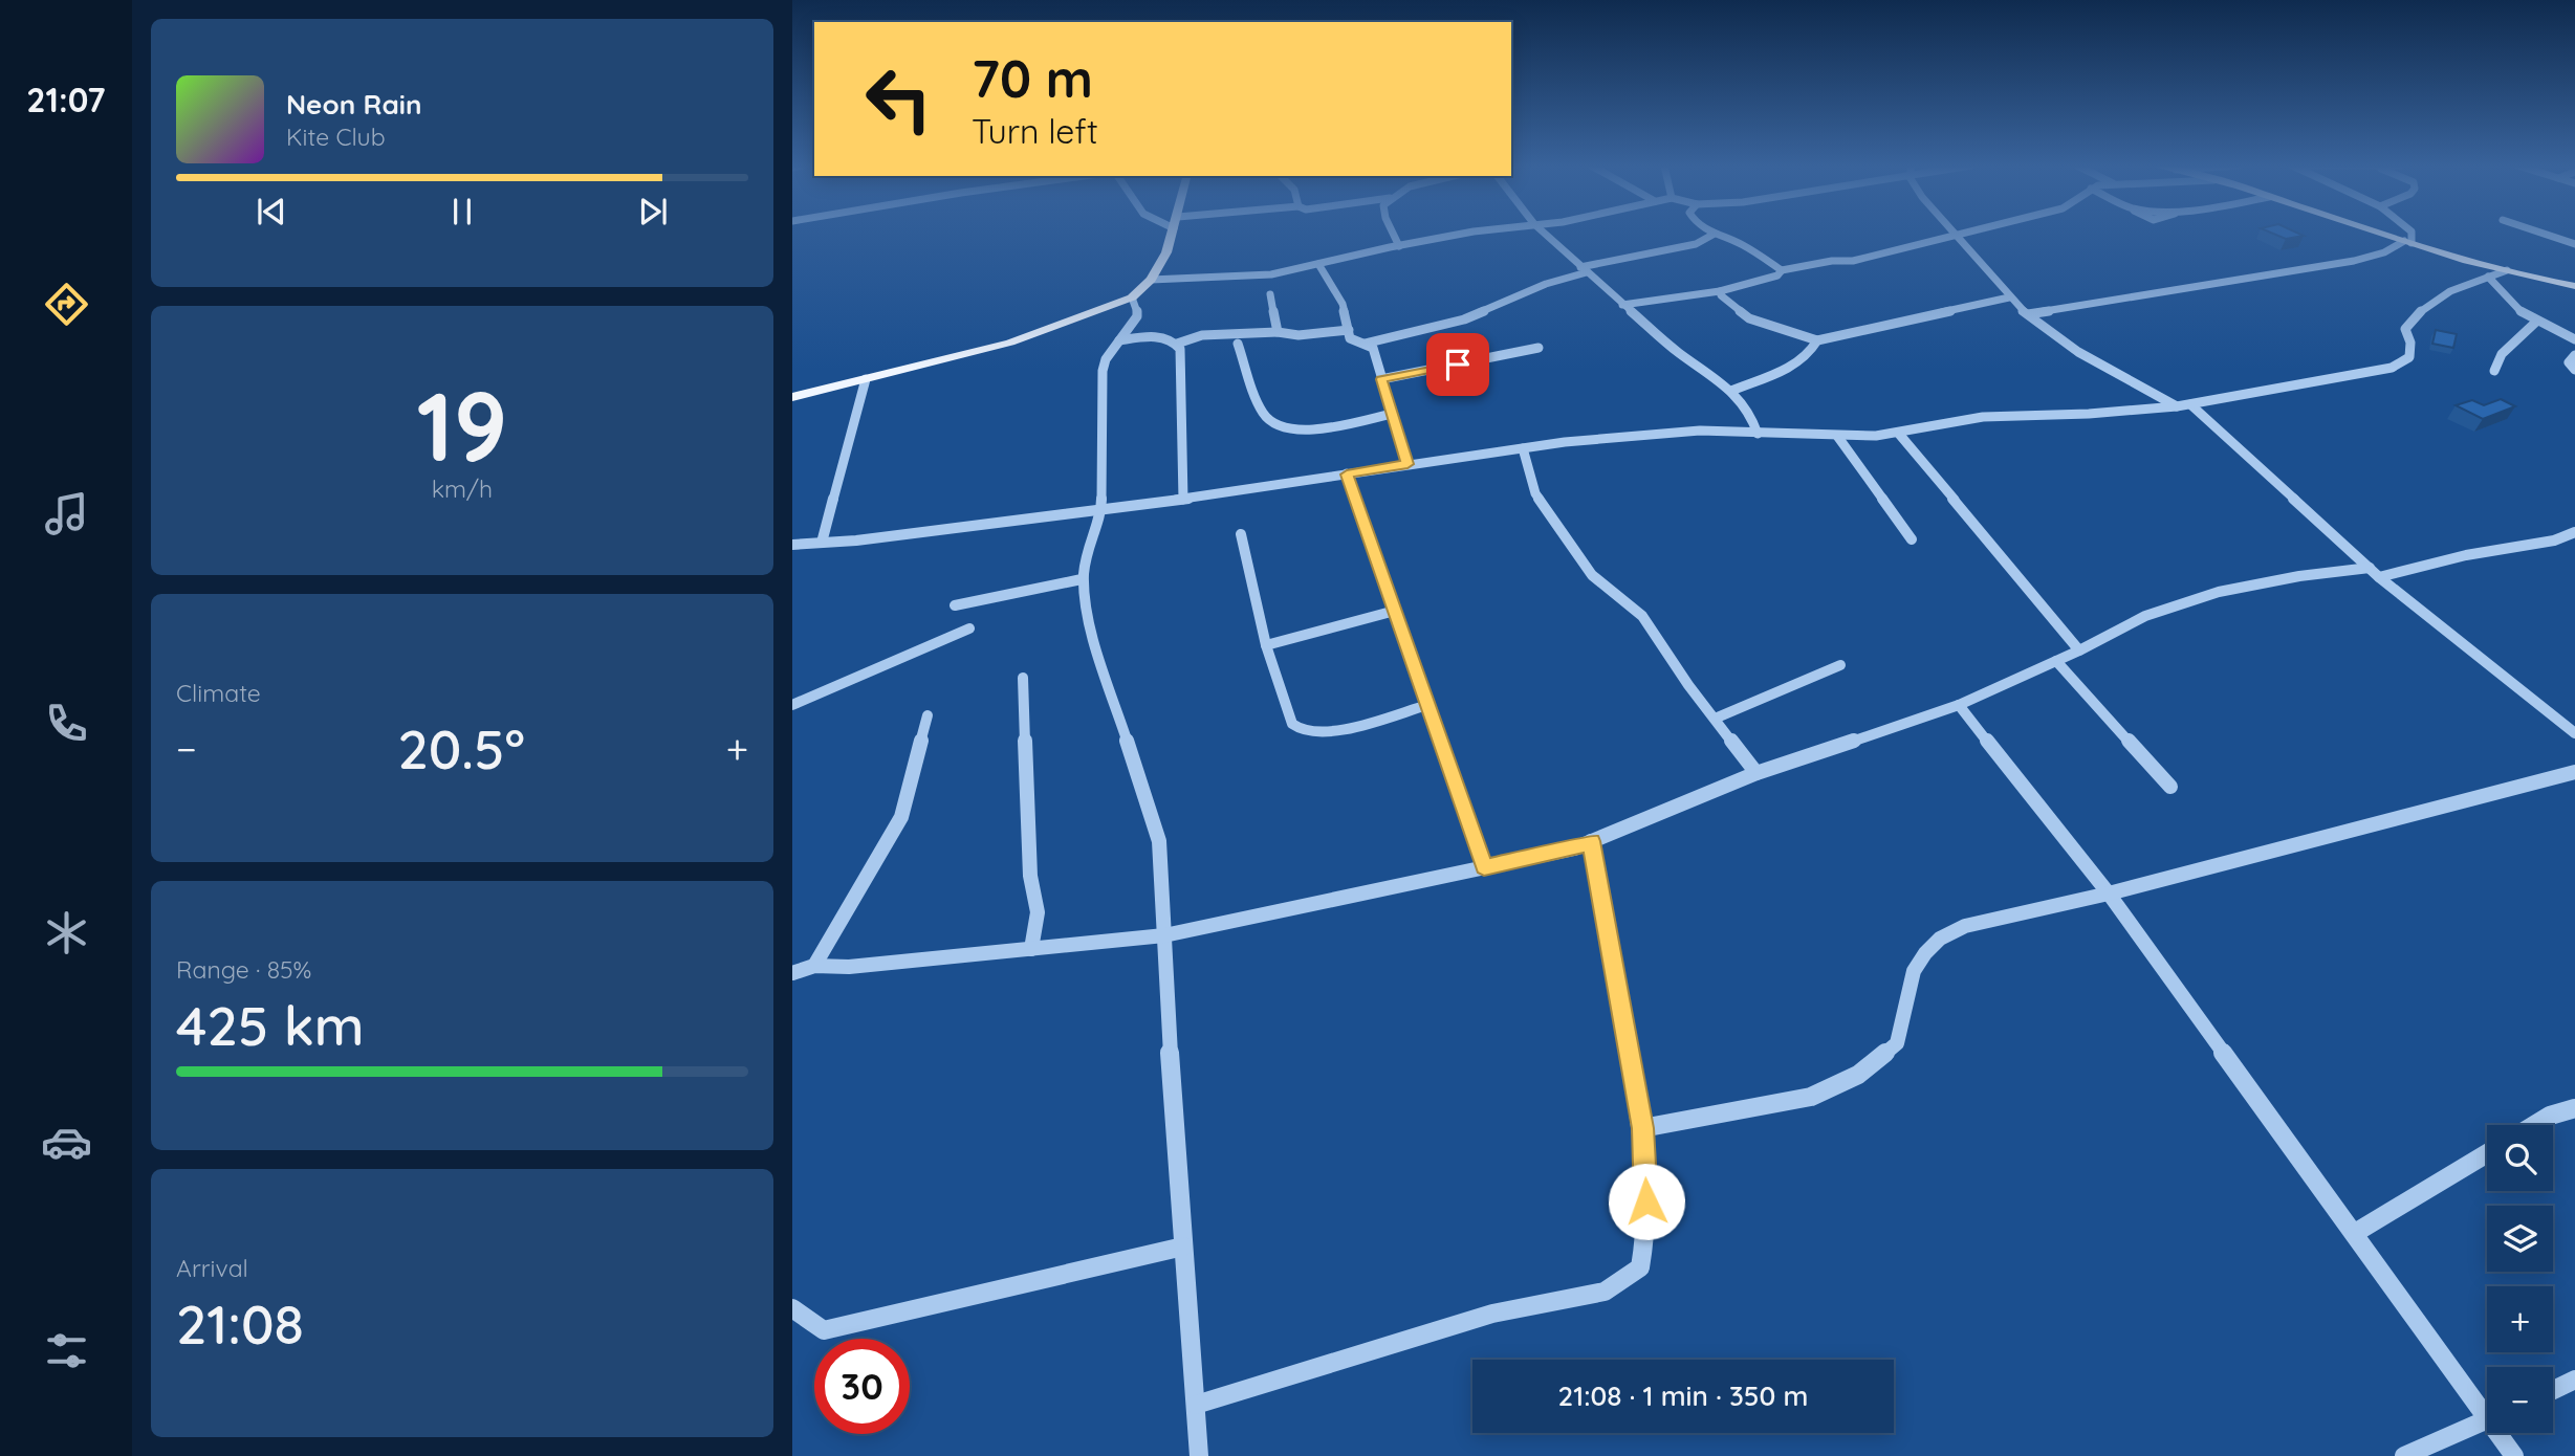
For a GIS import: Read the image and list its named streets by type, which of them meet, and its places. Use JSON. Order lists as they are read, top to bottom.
{
  "page": {
    "tabs": "21:07",
    "turn": ["70 m", "Turn left"],
    "song": ["Neon Rain", "Kite Club"],
    "tile": [
      ["19", "km/h"],
      "Climate",
      ["Range · 85%", "425 km"],
      ["Arrival", "21:08"]
    ],
    "heat": ["−", "20.5°", "+"],
    "map_buttons": ["+", "−"],
    "limit": "30",
    "trip": "21:08 · 1 min · 350 m"
  }
}
